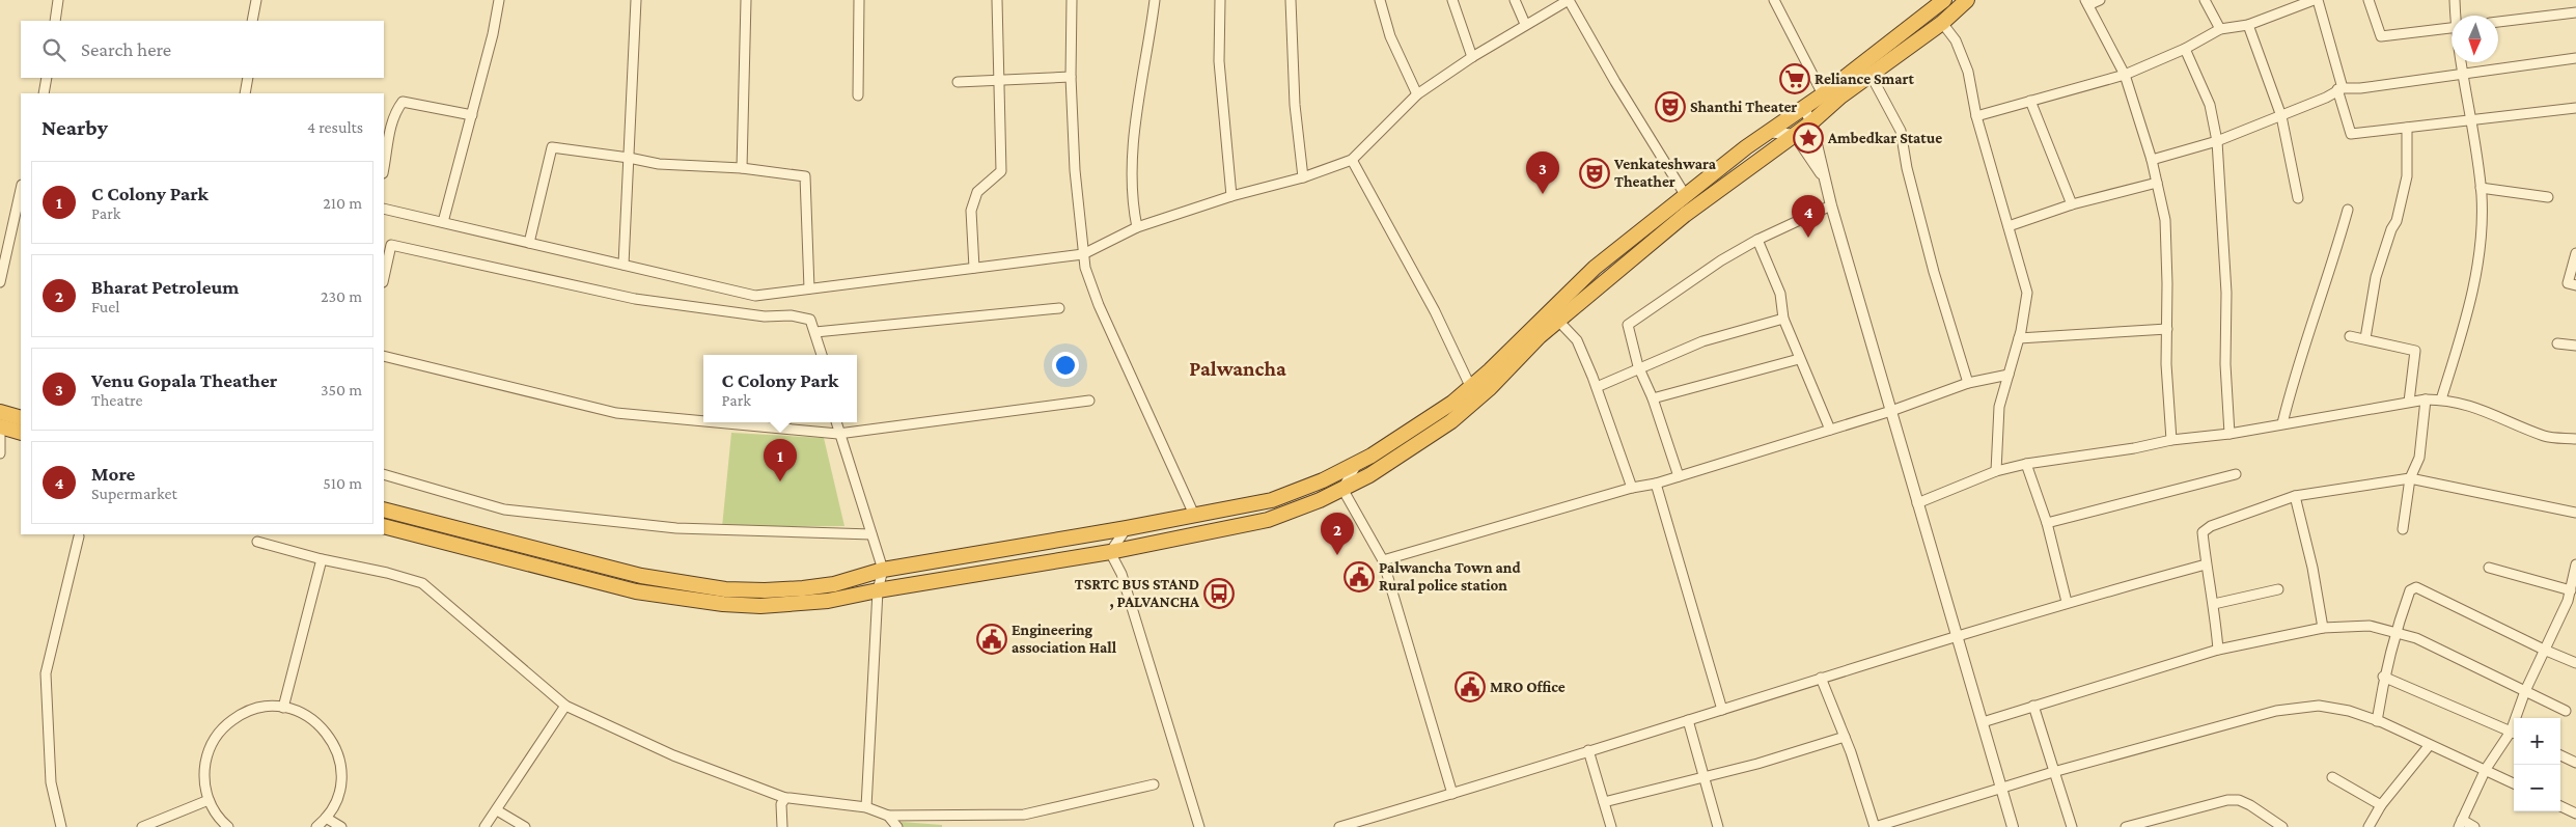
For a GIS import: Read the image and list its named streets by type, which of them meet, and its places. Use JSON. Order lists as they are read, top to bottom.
{
  "districts": ["Palwancha"],
  "places": {
    "supermarket": ["Reliance Smart"],
    "theatre": ["Shanthi Theater", "Venkateshwara Theather"],
    "place": ["Ambedkar Statue"],
    "public building": ["Palwancha Town and Rural police station", "Engineering association Hall", "MRO Office"],
    "bus stop": ["TSRTC BUS STAND , PALVANCHA"]
  },
  "north": "bottom",
  "page": {
    "search": "Search here",
    "heading": ["Nearby", "4 results"],
    "pins": [
      "3",
      "4",
      "1",
      "2"
    ],
    "list": [
      {
        "mark": "1",
        "name": "C Colony Park",
        "note": "Park",
        "value": "210 m"
      },
      {
        "mark": "2",
        "name": "Bharat Petroleum",
        "note": "Fuel",
        "value": "230 m"
      },
      {
        "mark": "3",
        "name": "Venu Gopala Theather",
        "note": "Theatre",
        "value": "350 m"
      },
      {
        "mark": "4",
        "name": "More",
        "note": "Supermarket",
        "value": "510 m"
      }
    ],
    "popup": ["C Colony Park", "Park"],
    "map_buttons": ["+", "−"]
  }
}
